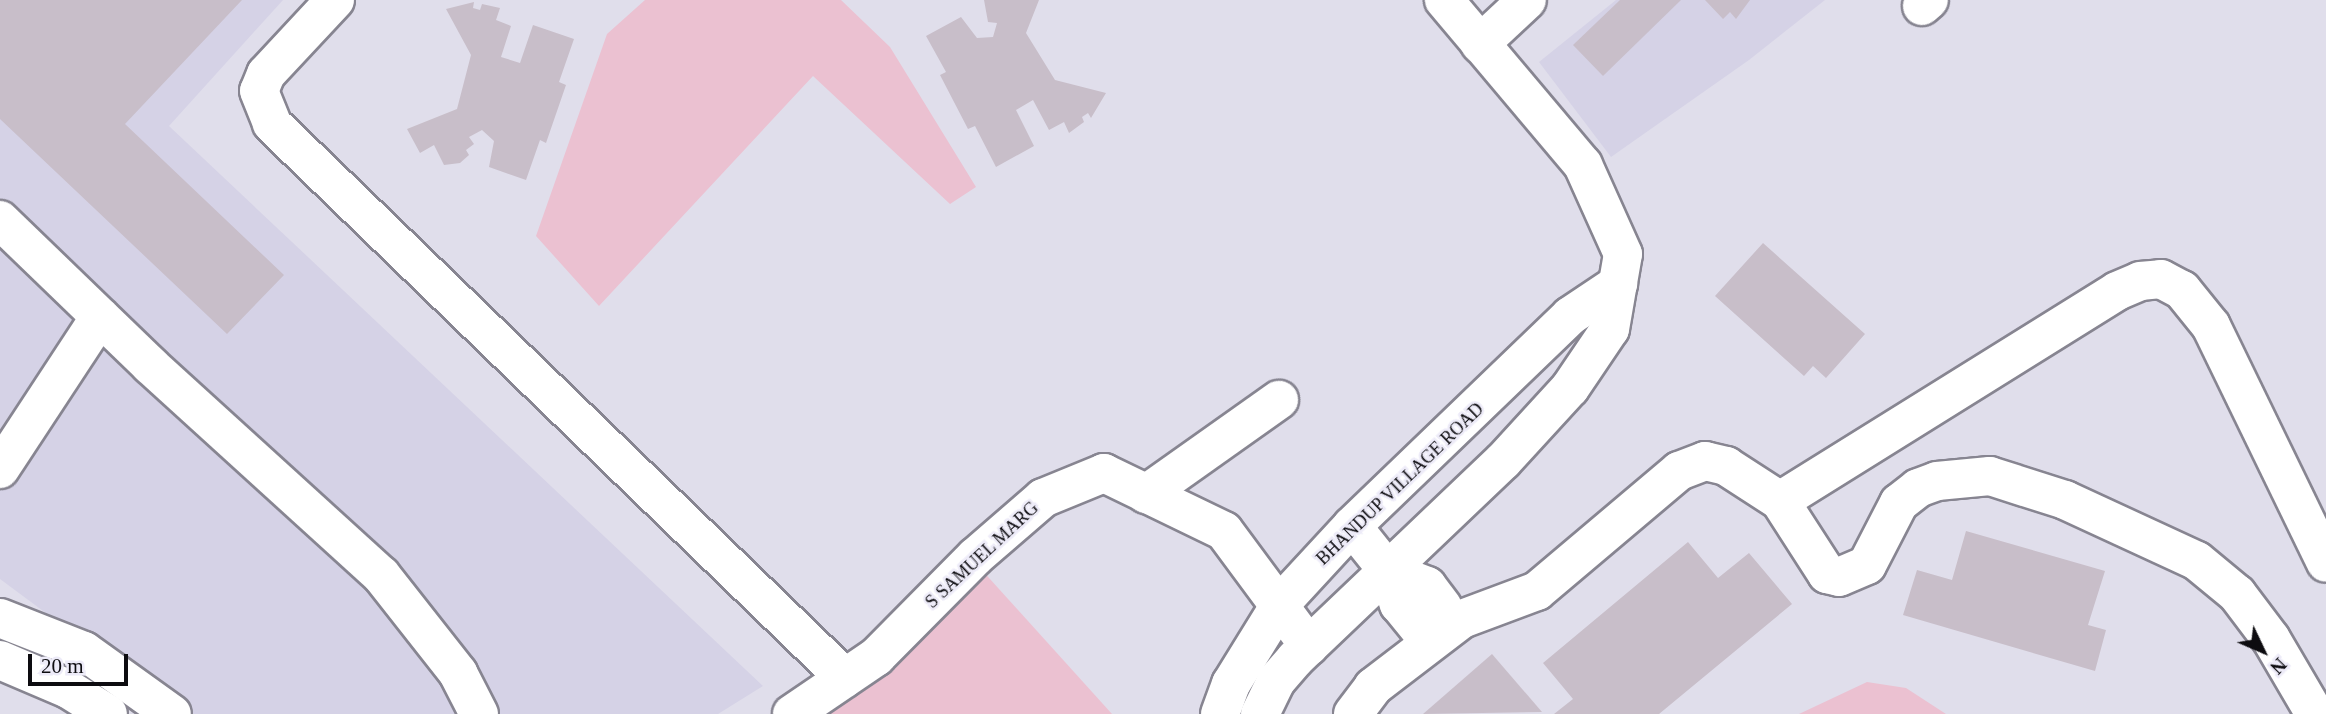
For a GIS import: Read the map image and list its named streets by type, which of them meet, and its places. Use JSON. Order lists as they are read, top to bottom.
{
  "streets": {
    "street": ["BHANDUP VILLAGE ROAD", "S SAMUEL MARG"]
  },
  "crossings": [
    ["BHANDUP VILLAGE ROAD", "S SAMUEL MARG"]
  ],
  "scale_bar": "20 m",
  "north": "bottom right"
}
